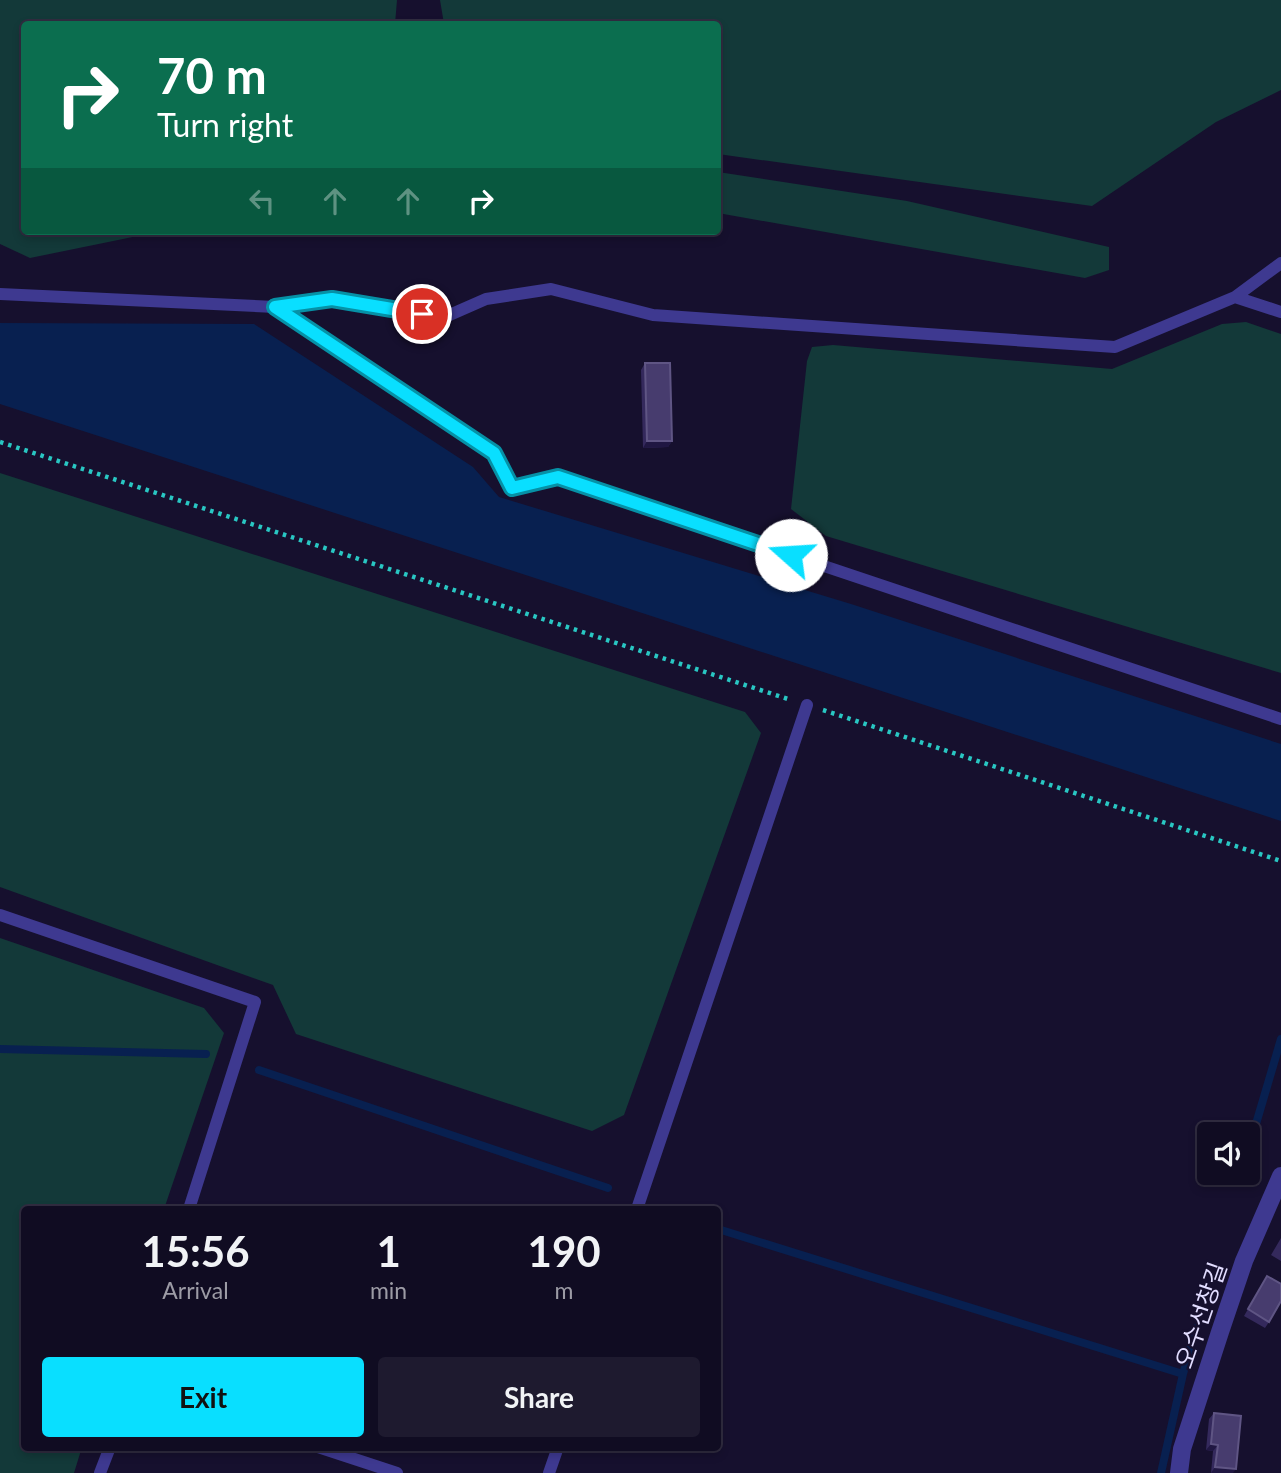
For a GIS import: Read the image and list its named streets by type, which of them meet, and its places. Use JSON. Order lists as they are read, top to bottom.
{
  "streets": {
    "street": ["오수선창길"]
  },
  "page": {
    "turn": ["70 m", "Turn right"],
    "eta": [
      "15:56",
      "Arrival",
      "1",
      "min",
      "190",
      "m"
    ],
    "buttons": ["Exit", "Share"]
  }
}
